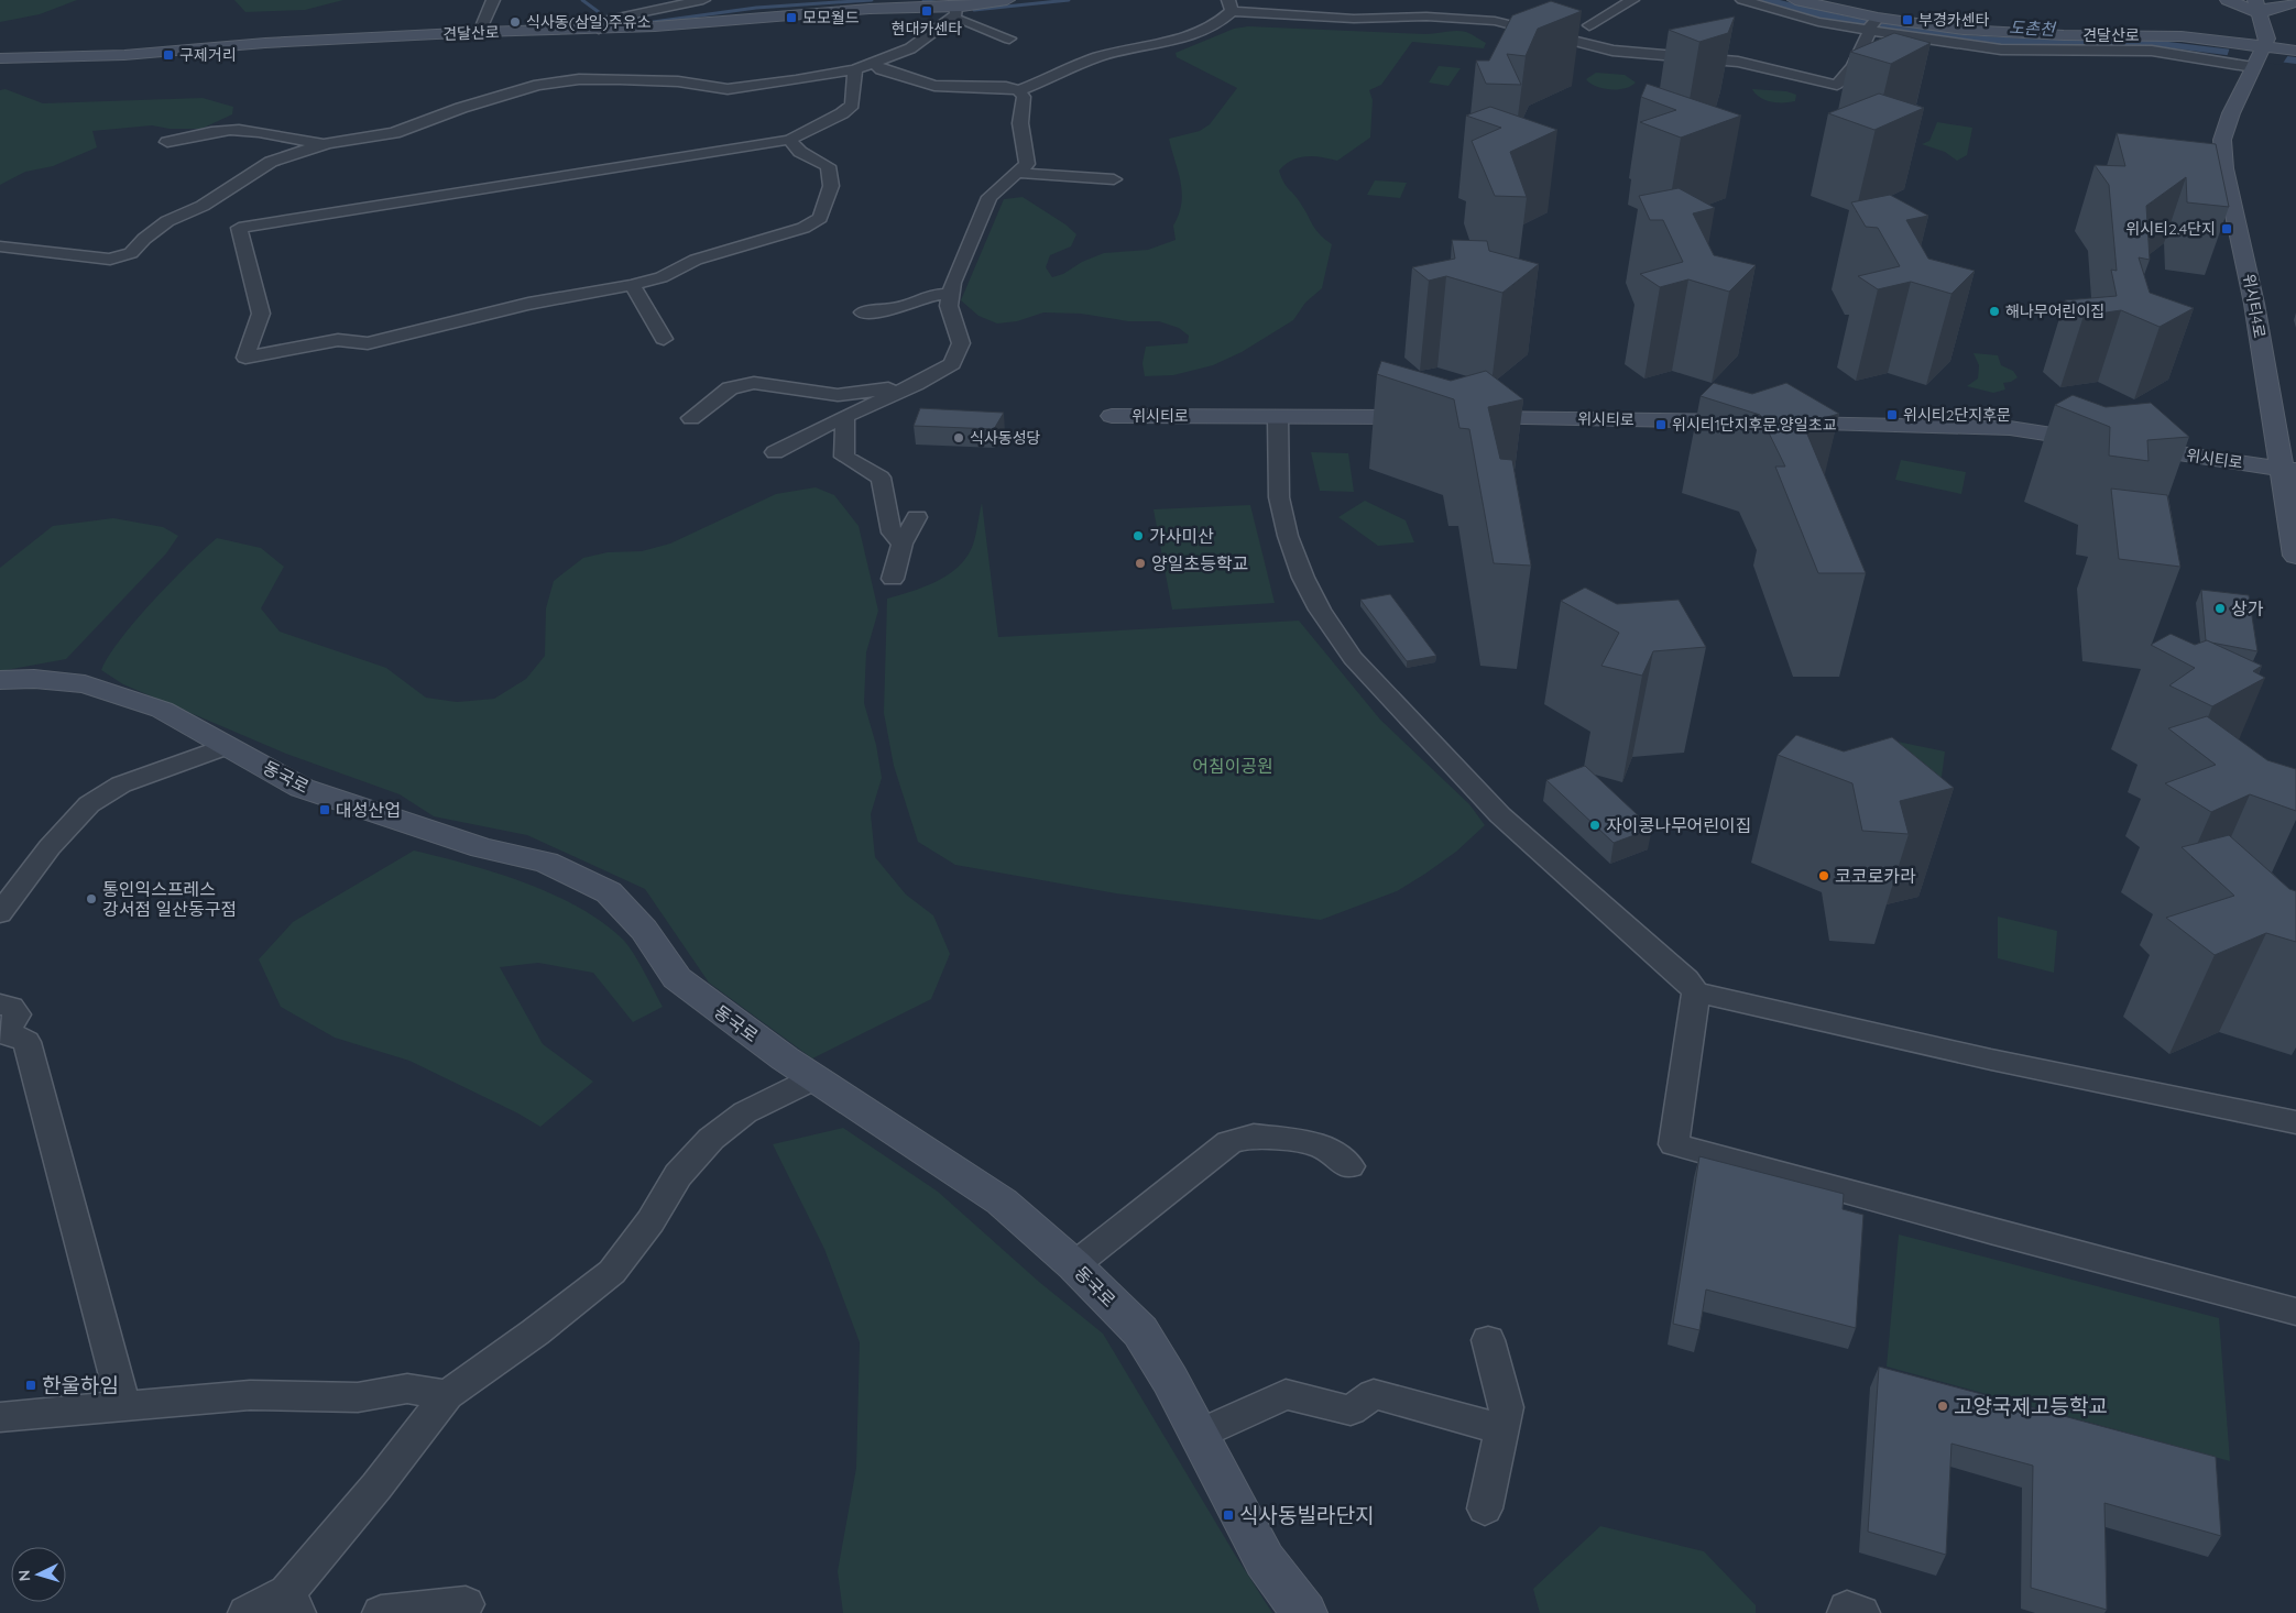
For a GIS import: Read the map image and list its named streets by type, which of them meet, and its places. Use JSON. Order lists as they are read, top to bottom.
{
  "streets": {
    "street": [
      "견달산로",
      "위시티4로",
      "위시티로",
      "동국로"
    ]
  },
  "crossings": [
    ["견달산로", "위시티4로"],
    ["위시티4로", "위시티로"]
  ],
  "water": ["도촌천"],
  "parks": ["어침이공원"],
  "places": {
    "transit": [
      "현대카센타",
      "모모월드",
      "부경카센타",
      "구제거리",
      "위시티2.4단지",
      "위시티2단지후문",
      "위시티1단지후문.양일초교",
      "대성산업",
      "한울하임",
      "식사동빌라단지"
    ],
    "other": [
      "식사동(삼일)주유소",
      "해나무어린이집",
      "식사동성당",
      "가사미산",
      "양일초등학교",
      "상가",
      "자이콩나무어린이집",
      "코코로카라",
      "통인익스프레스 강서점 일산동구점",
      "고양국제고등학교"
    ]
  },
  "north": "left"
}
